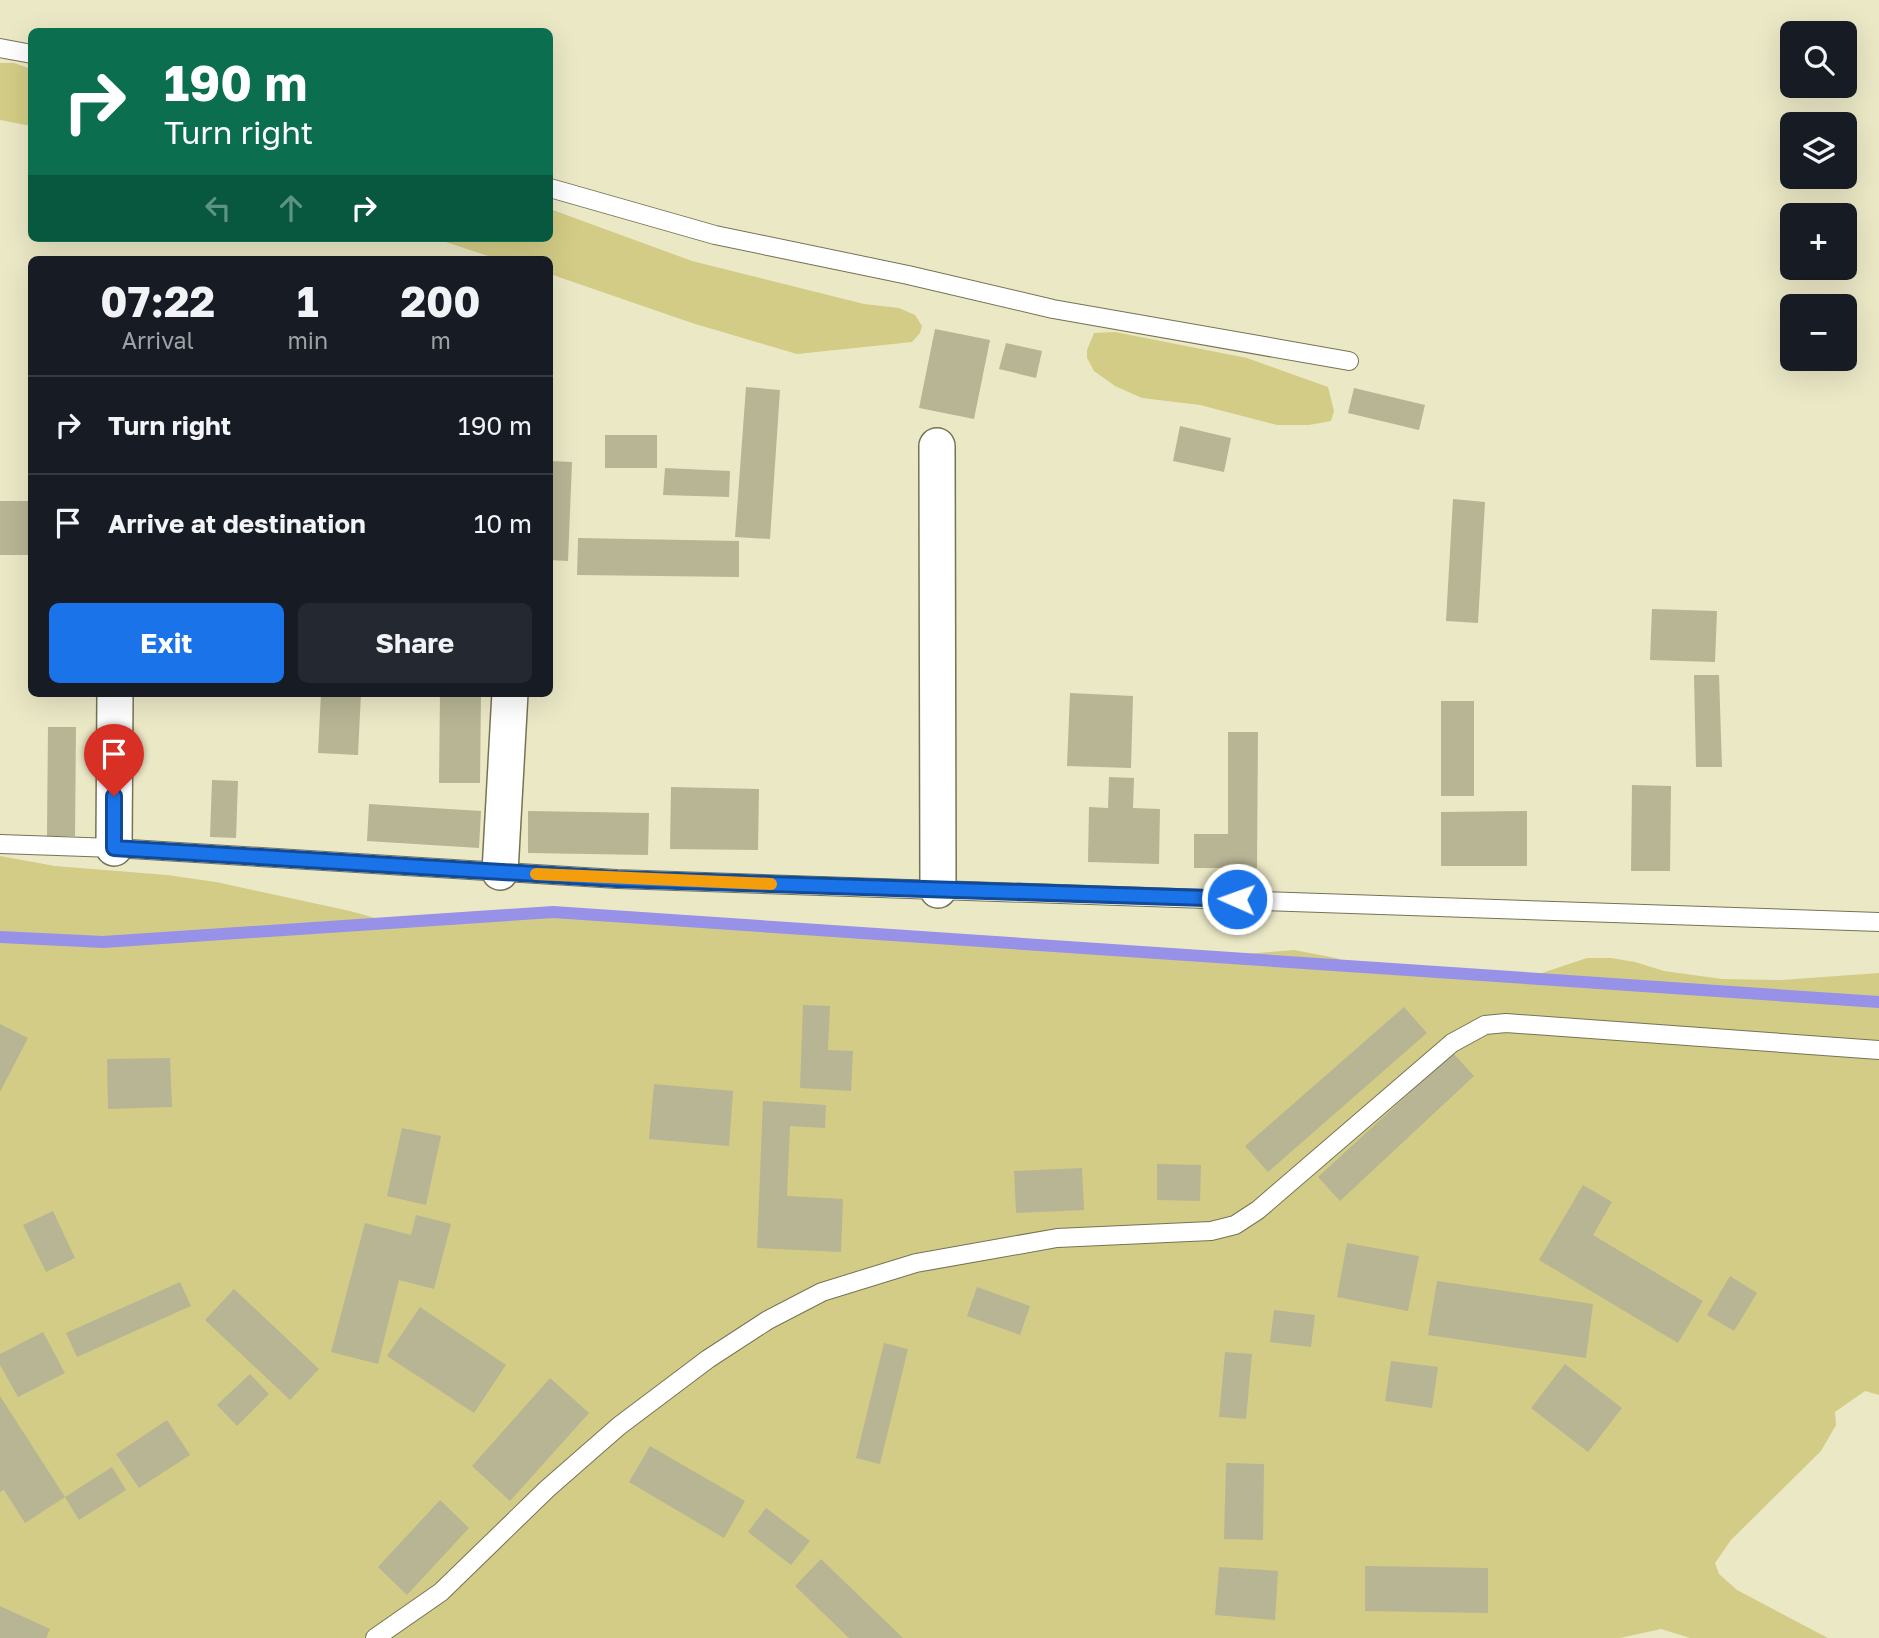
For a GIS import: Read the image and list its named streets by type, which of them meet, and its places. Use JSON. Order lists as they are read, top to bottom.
{
  "page": {
    "map_buttons": ["+", "−"],
    "turn": ["190 m", "Turn right"],
    "eta": [
      "07:22",
      "Arrival",
      "1",
      "min",
      "200",
      "m"
    ],
    "list": [
      {
        "name": "Turn right",
        "value": "190 m"
      },
      {
        "name": "Arrive at destination",
        "value": "10 m"
      }
    ],
    "buttons": ["Exit", "Share"]
  }
}
